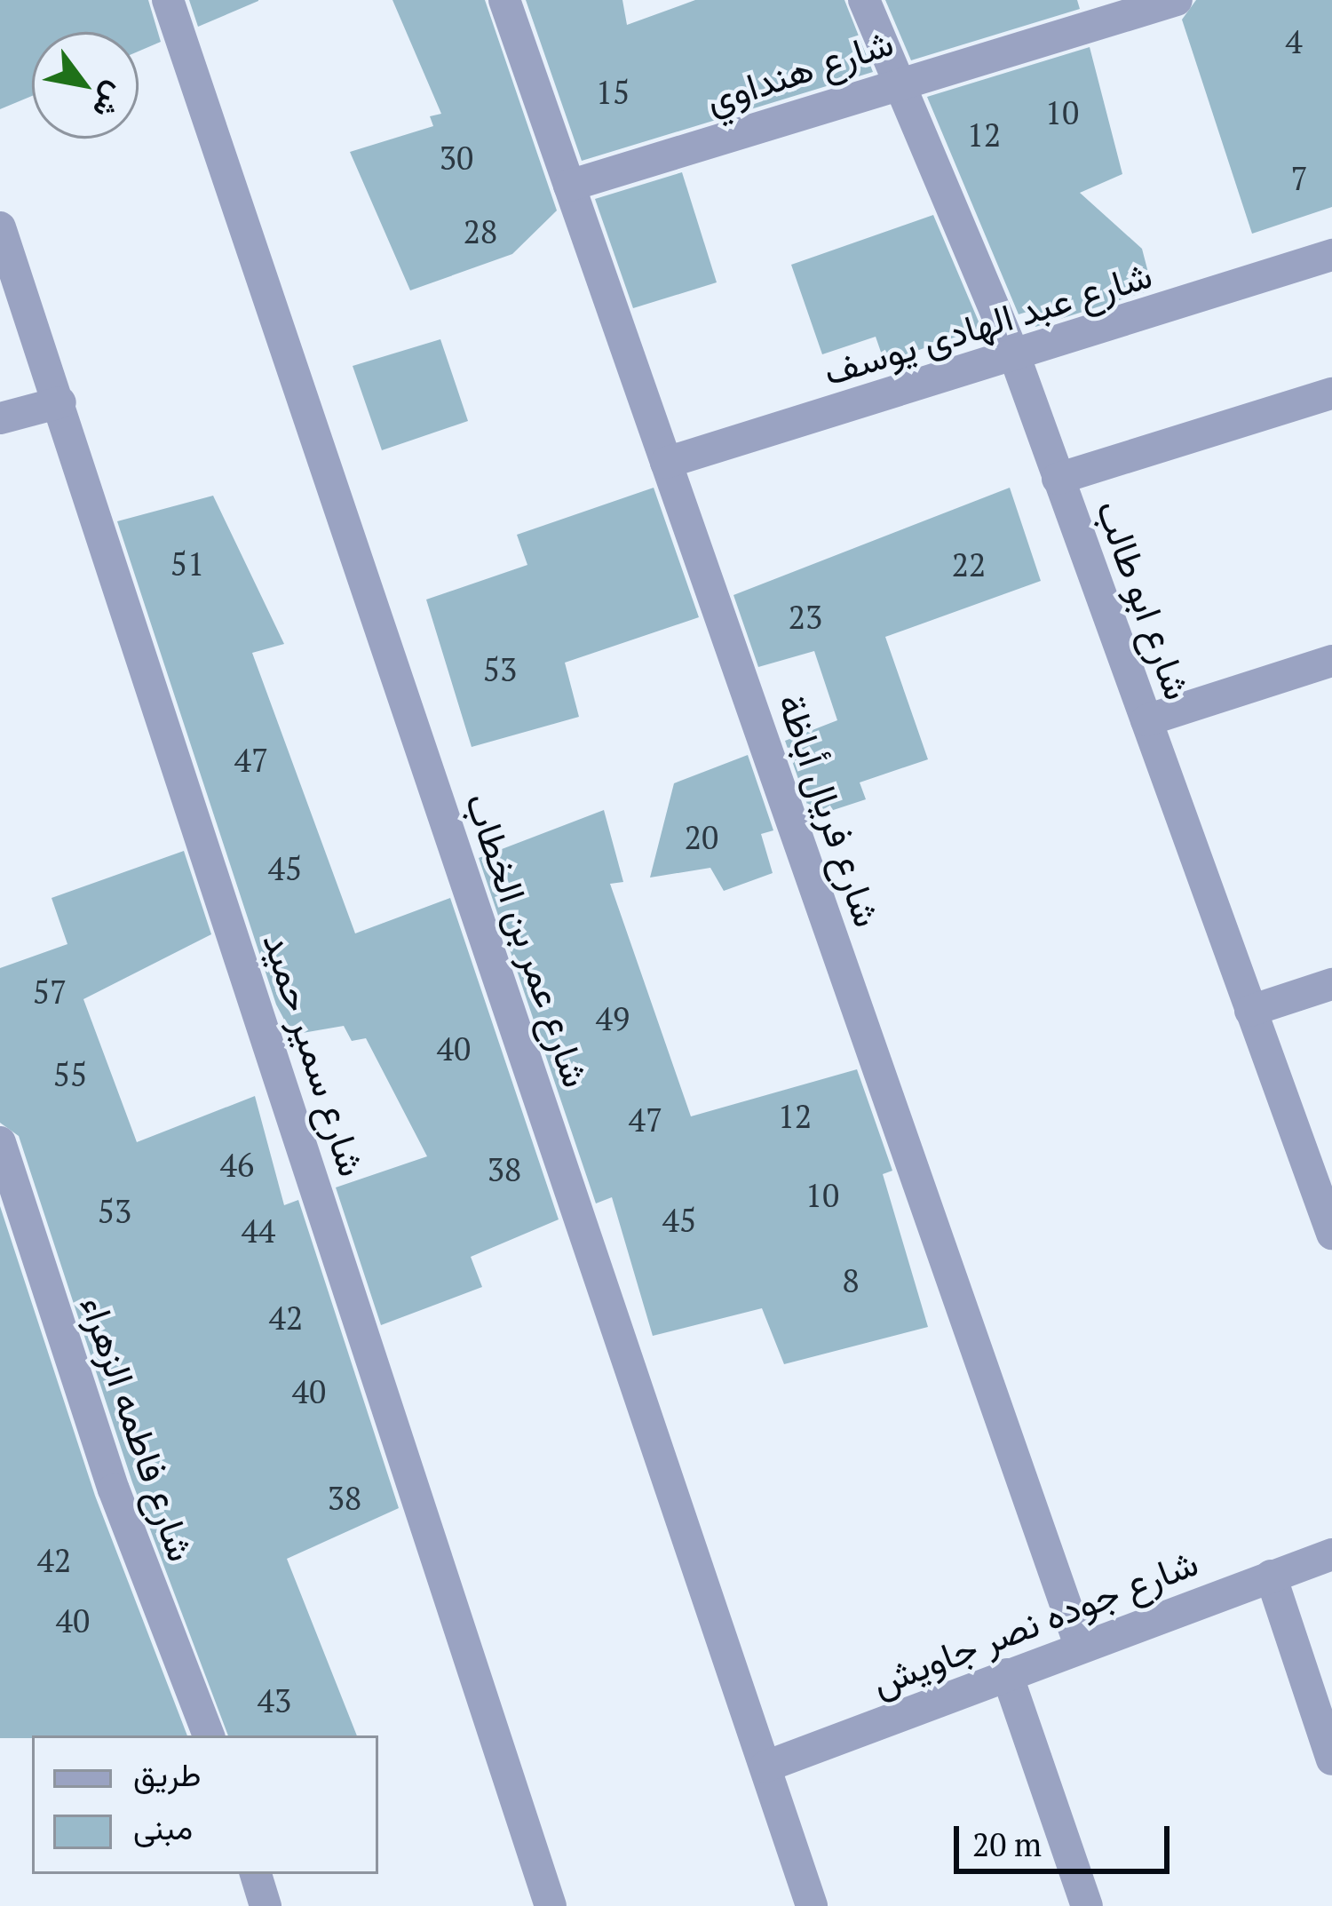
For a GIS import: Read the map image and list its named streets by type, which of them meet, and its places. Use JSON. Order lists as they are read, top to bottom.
{
  "streets": {
    "street": [
      "شارع هنداوي",
      "شارع عبد الهادى يوسف",
      "شارع ابو طالب",
      "شارع فريال أباظة",
      "شارع عمر بن الخطاب",
      "شارع سمير حميد",
      "شارع فاطمه الزهراء",
      "شارع جوده نصر جاويش"
    ]
  },
  "crossings": [
    ["شارع هنداوي", "شارع ابو طالب"],
    ["شارع هنداوي", "شارع فريال أباظة"],
    ["شارع عبد الهادى يوسف", "شارع ابو طالب"],
    ["شارع عبد الهادى يوسف", "شارع فريال أباظة"],
    ["شارع فريال أباظة", "شارع جوده نصر جاويش"],
    ["شارع عمر بن الخطاب", "شارع جوده نصر جاويش"]
  ],
  "house_numbers": [
    "4",
    "15",
    "10",
    "12",
    "30",
    "7",
    "28",
    "51",
    "22",
    "23",
    "53",
    "47",
    "20",
    "45",
    "57",
    "49",
    "40",
    "55",
    "12",
    "47",
    "46",
    "38",
    "10",
    "53",
    "45",
    "44",
    "8",
    "42",
    "40",
    "38",
    "42",
    "40",
    "43"
  ],
  "legend": ["طريق", "مبنى"],
  "scale_bar": "20 m",
  "north": "bottom right"
}
